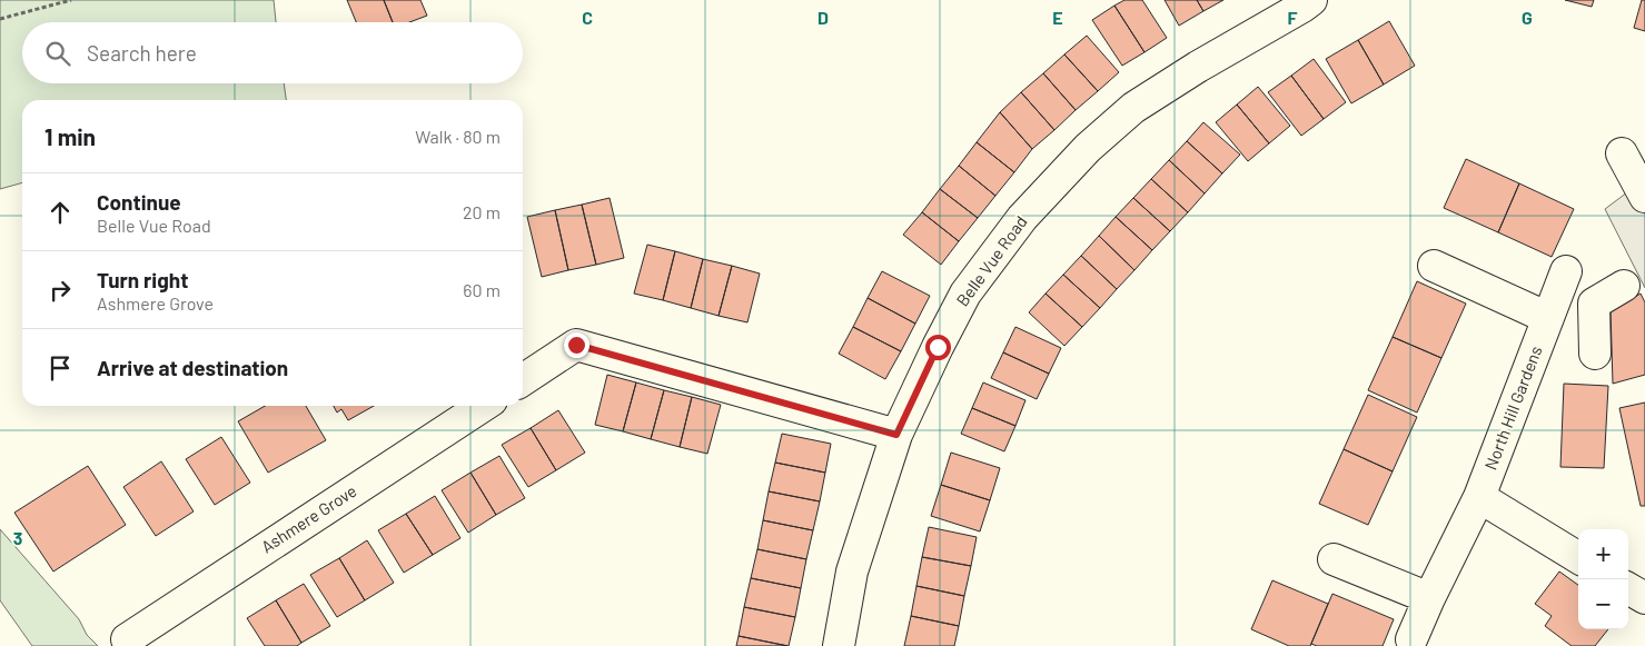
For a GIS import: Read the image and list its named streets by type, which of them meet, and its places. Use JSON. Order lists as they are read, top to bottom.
{
  "streets": {
    "street": ["Belle Vue Road", "North Hill Gardens", "Ashmere Grove"]
  },
  "page": {
    "search": "Search here",
    "heading": ["1 min", "Walk · 80 m"],
    "list": [
      ["Continue", "Belle Vue Road", "20 m"],
      ["Turn right", "Ashmere Grove", "60 m"],
      "Arrive at destination"
    ],
    "map_buttons": ["+", "−"]
  },
  "grid": {
    "columns": [
      "C",
      "D",
      "E",
      "F",
      "G"
    ],
    "rows": ["3"]
  }
}
